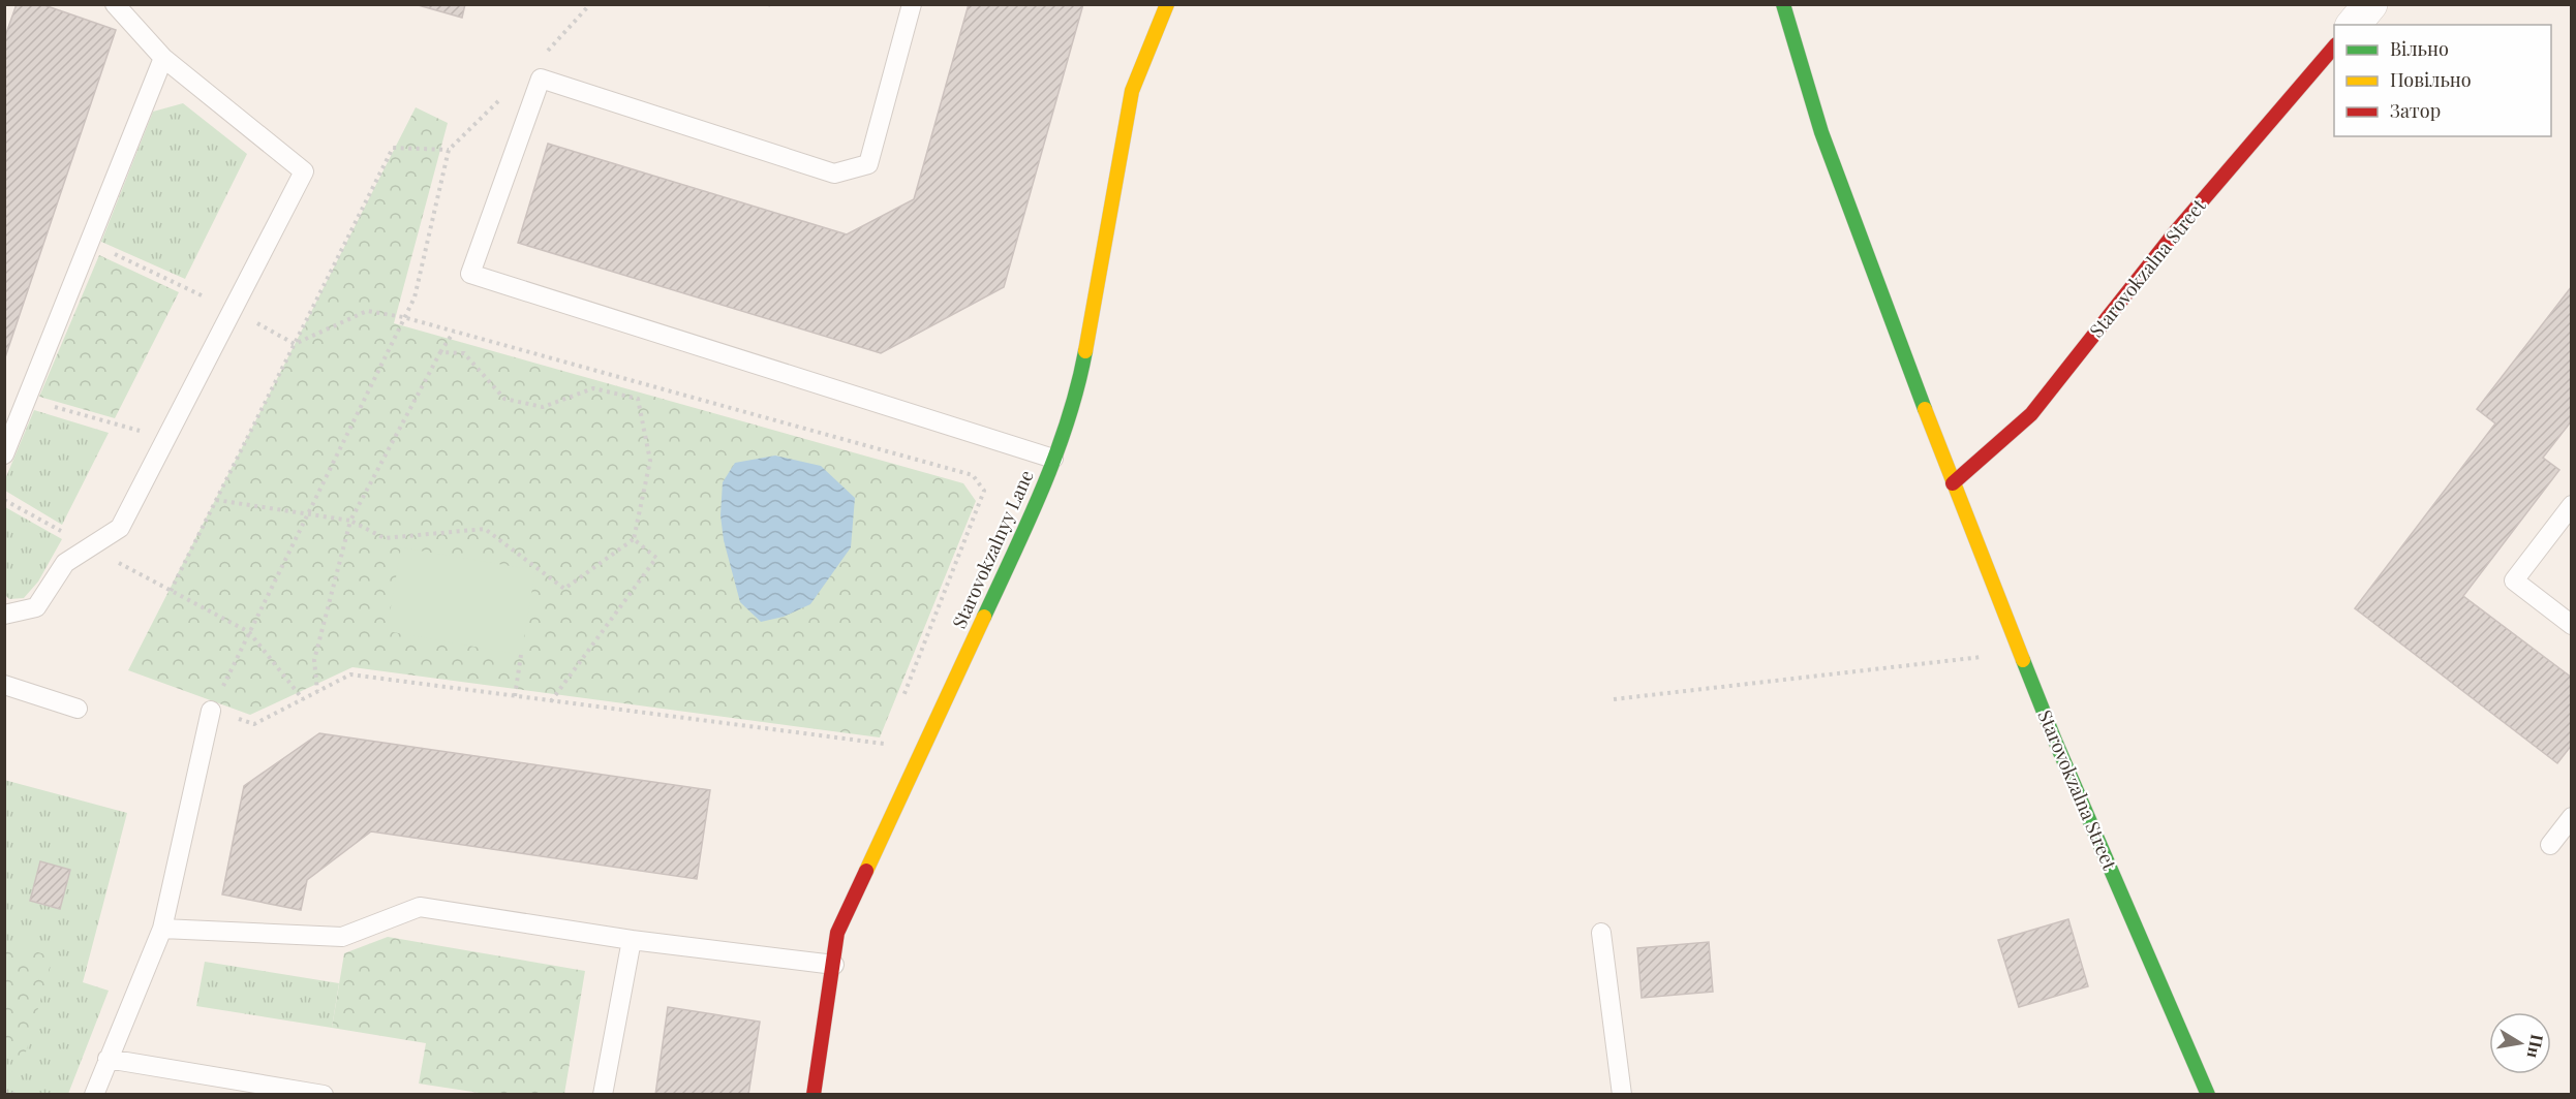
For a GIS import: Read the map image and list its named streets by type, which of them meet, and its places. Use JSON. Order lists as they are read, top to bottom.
{
  "streets": {
    "street": ["Starovokzalna Street", "Starovokzalnyy Lane"]
  },
  "legend": ["Вільно", "Повільно", "Затор"],
  "north": "right"
}
